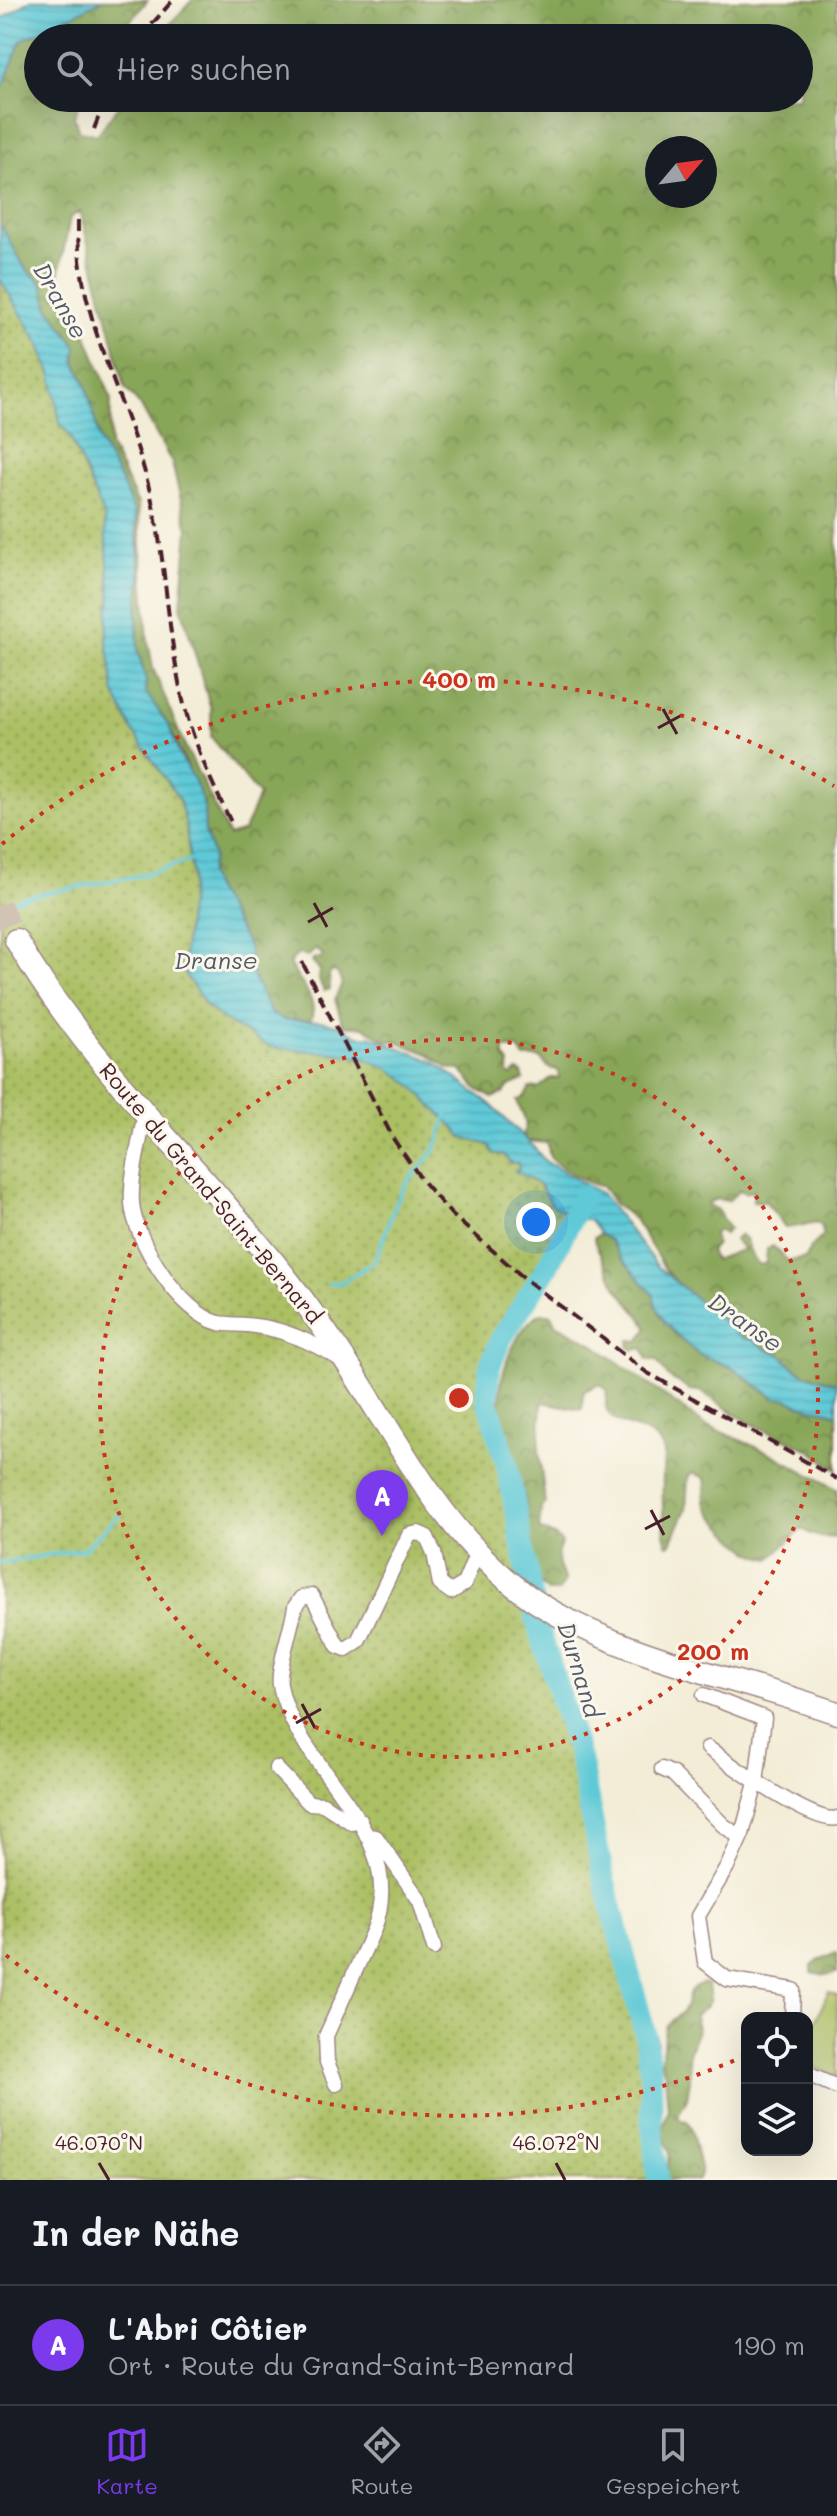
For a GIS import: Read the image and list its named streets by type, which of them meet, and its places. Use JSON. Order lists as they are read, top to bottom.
{
  "streets": {
    "main road": ["Route du Grand-Saint-Bernard"]
  },
  "water": ["Dranse", "Durnand"],
  "north": "top right",
  "page": {
    "search": "Hier suchen",
    "pins": "A",
    "heading": "In der Nähe",
    "list": [
      {
        "mark": "A",
        "name": "L'Abri Côtier",
        "note": "Ort · Route du Grand-Saint-Bernard",
        "value": "190 m"
      }
    ],
    "nav": ["Karte", "Route", "Gespeichert"]
  },
  "coordinates": ["46.070°N", "46.072°N"],
  "rings": ["400 m", "200 m"]
}
